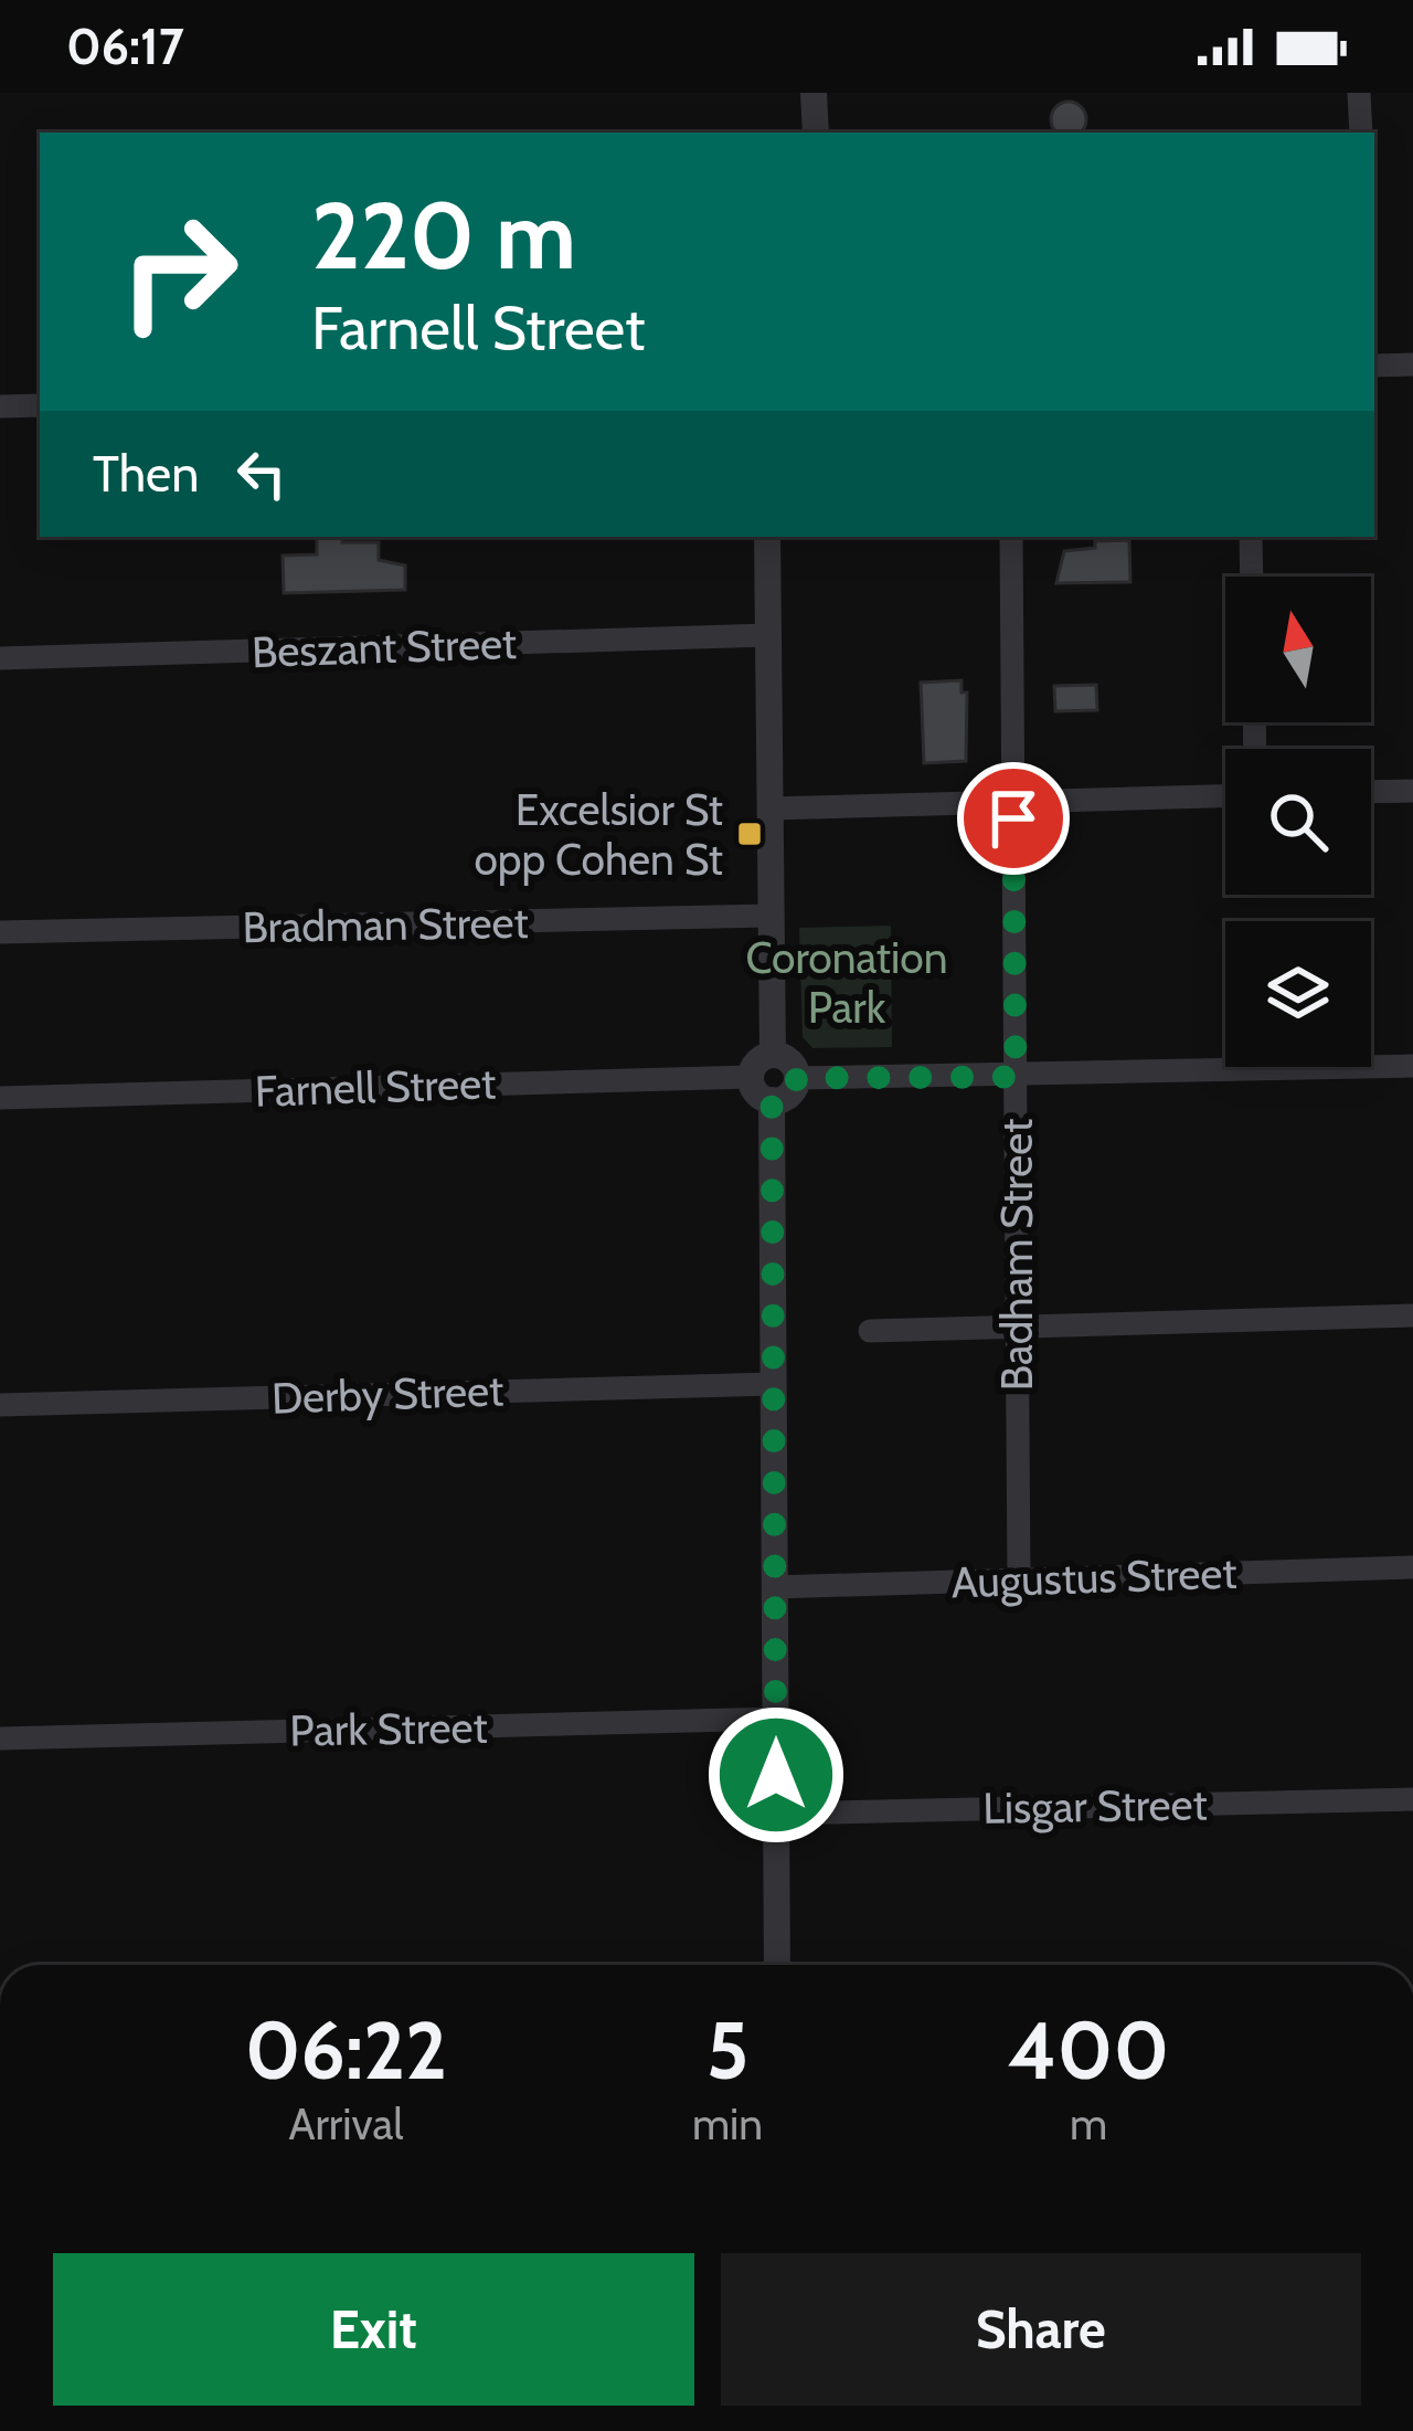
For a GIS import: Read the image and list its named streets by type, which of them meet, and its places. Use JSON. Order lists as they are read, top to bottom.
{
  "streets": {
    "street": [
      "Beszant Street",
      "Bradman Street",
      "Farnell Street",
      "Badham Street",
      "Derby Street",
      "Augustus Street",
      "Park Street",
      "Lisgar Street"
    ]
  },
  "crossings": [
    ["Badham Street", "Augustus Street"]
  ],
  "parks": ["Coronation Park"],
  "places": {
    "transit": ["Excelsior St opp Cohen St"]
  },
  "north": "top",
  "page": {
    "status": "06:17",
    "turn": ["220 m", "Farnell Street"],
    "then": "Then",
    "eta": [
      "06:22",
      "Arrival",
      "5",
      "min",
      "400",
      "m"
    ],
    "buttons": ["Exit", "Share"]
  }
}
